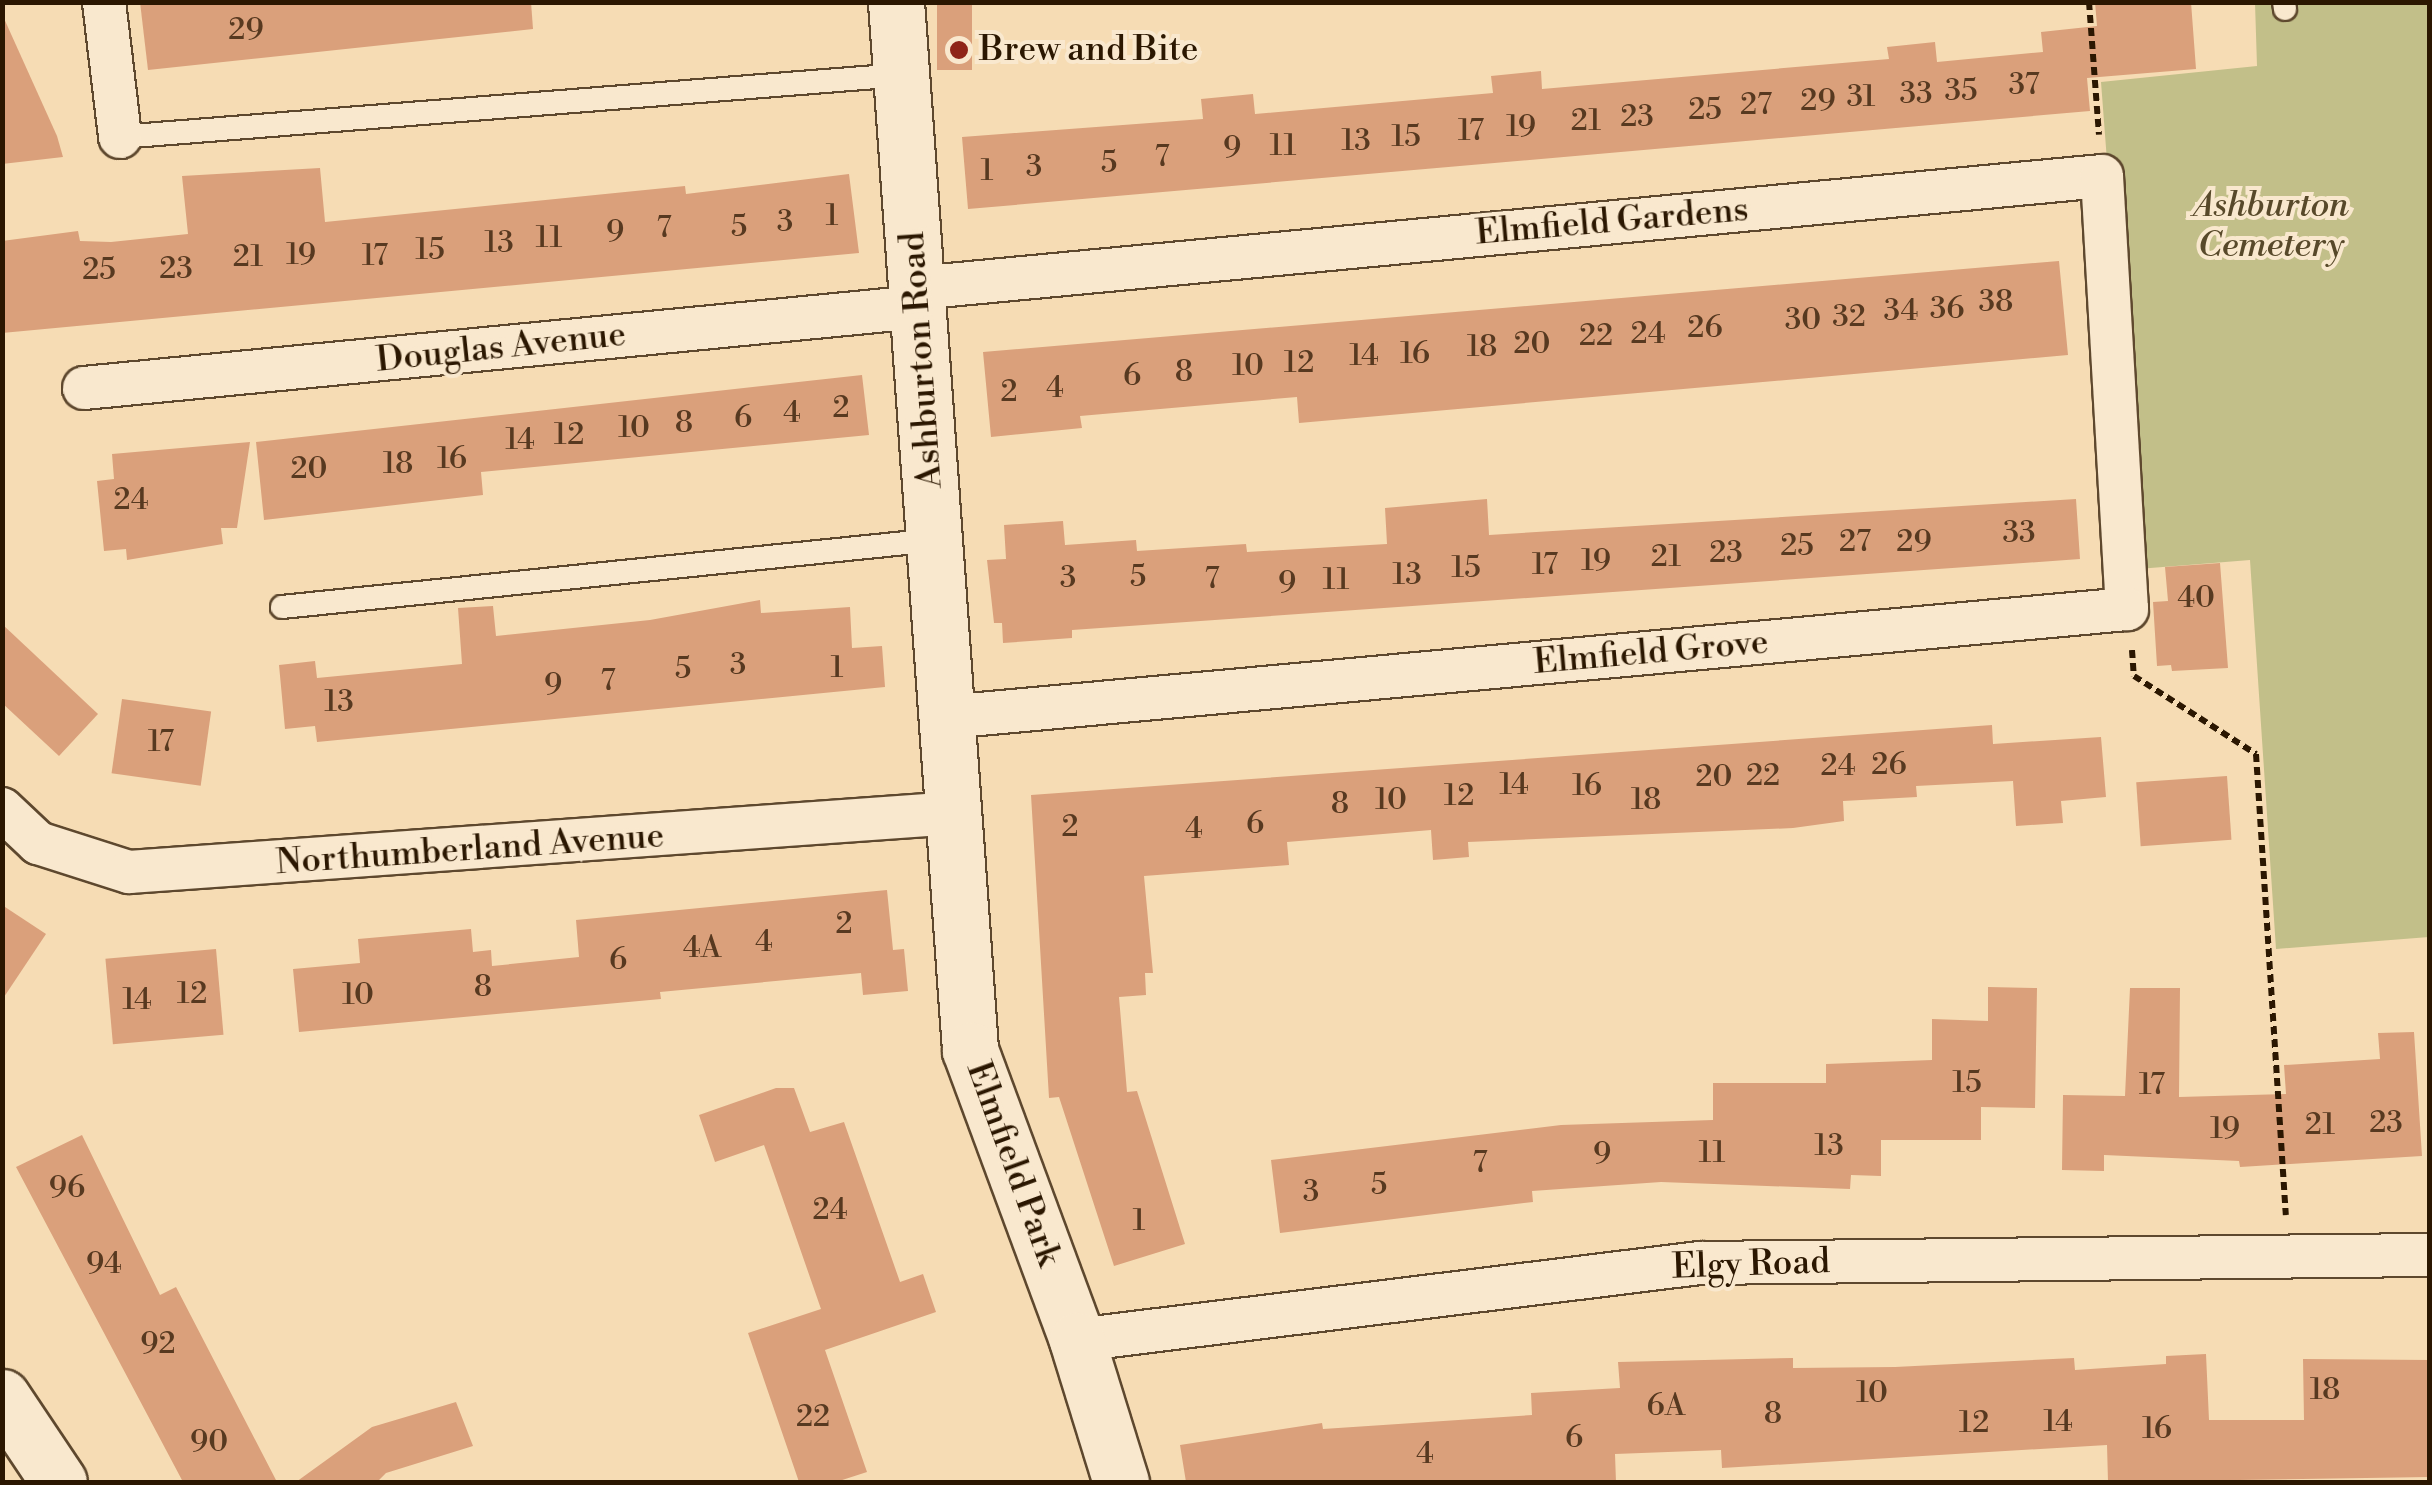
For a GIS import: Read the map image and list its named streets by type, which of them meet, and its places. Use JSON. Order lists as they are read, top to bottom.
{
  "streets": {
    "street": [
      "Elmfield Gardens",
      "Douglas Avenue",
      "Ashburton Road",
      "Elmfield Grove",
      "Northumberland Avenue",
      "Elmfield Park",
      "Elgy Road"
    ]
  },
  "crossings": [
    ["Elmfield Gardens", "Douglas Avenue"],
    ["Elmfield Gardens", "Ashburton Road"],
    ["Douglas Avenue", "Ashburton Road"],
    ["Ashburton Road", "Elmfield Grove"],
    ["Ashburton Road", "Elmfield Park"],
    ["Elmfield Grove", "Elmfield Park"],
    ["Northumberland Avenue", "Elmfield Park"],
    ["Elmfield Park", "Elgy Road"]
  ],
  "parks": ["Ashburton Cemetery"],
  "places": ["Brew and Bite"],
  "house_numbers": [
    "29",
    "37",
    "35",
    "33",
    "31",
    "29",
    "27",
    "25",
    "23",
    "21",
    "19",
    "17",
    "15",
    "13",
    "11",
    "9",
    "7",
    "5",
    "3",
    "1",
    "1",
    "3",
    "5",
    "7",
    "9",
    "11",
    "13",
    "15",
    "19",
    "17",
    "21",
    "23",
    "25",
    "38",
    "36",
    "34",
    "32",
    "30",
    "26",
    "24",
    "22",
    "20",
    "18",
    "16",
    "14",
    "12",
    "10",
    "8",
    "6",
    "4",
    "2",
    "2",
    "4",
    "6",
    "8",
    "10",
    "12",
    "14",
    "16",
    "18",
    "20",
    "24",
    "33",
    "27",
    "29",
    "25",
    "23",
    "21",
    "19",
    "17",
    "15",
    "13",
    "5",
    "3",
    "7",
    "11",
    "9",
    "40",
    "3",
    "1",
    "5",
    "7",
    "9",
    "13",
    "17",
    "26",
    "24",
    "22",
    "20",
    "14",
    "16",
    "12",
    "10",
    "18",
    "8",
    "6",
    "2",
    "4",
    "2",
    "4",
    "4A",
    "6",
    "8",
    "12",
    "10",
    "14",
    "15",
    "17",
    "23",
    "21",
    "19",
    "13",
    "11",
    "9",
    "7",
    "5",
    "96",
    "3",
    "24",
    "1",
    "94",
    "92",
    "18",
    "10",
    "6A",
    "8",
    "22",
    "14",
    "12",
    "16",
    "6",
    "90",
    "4"
  ]
}
